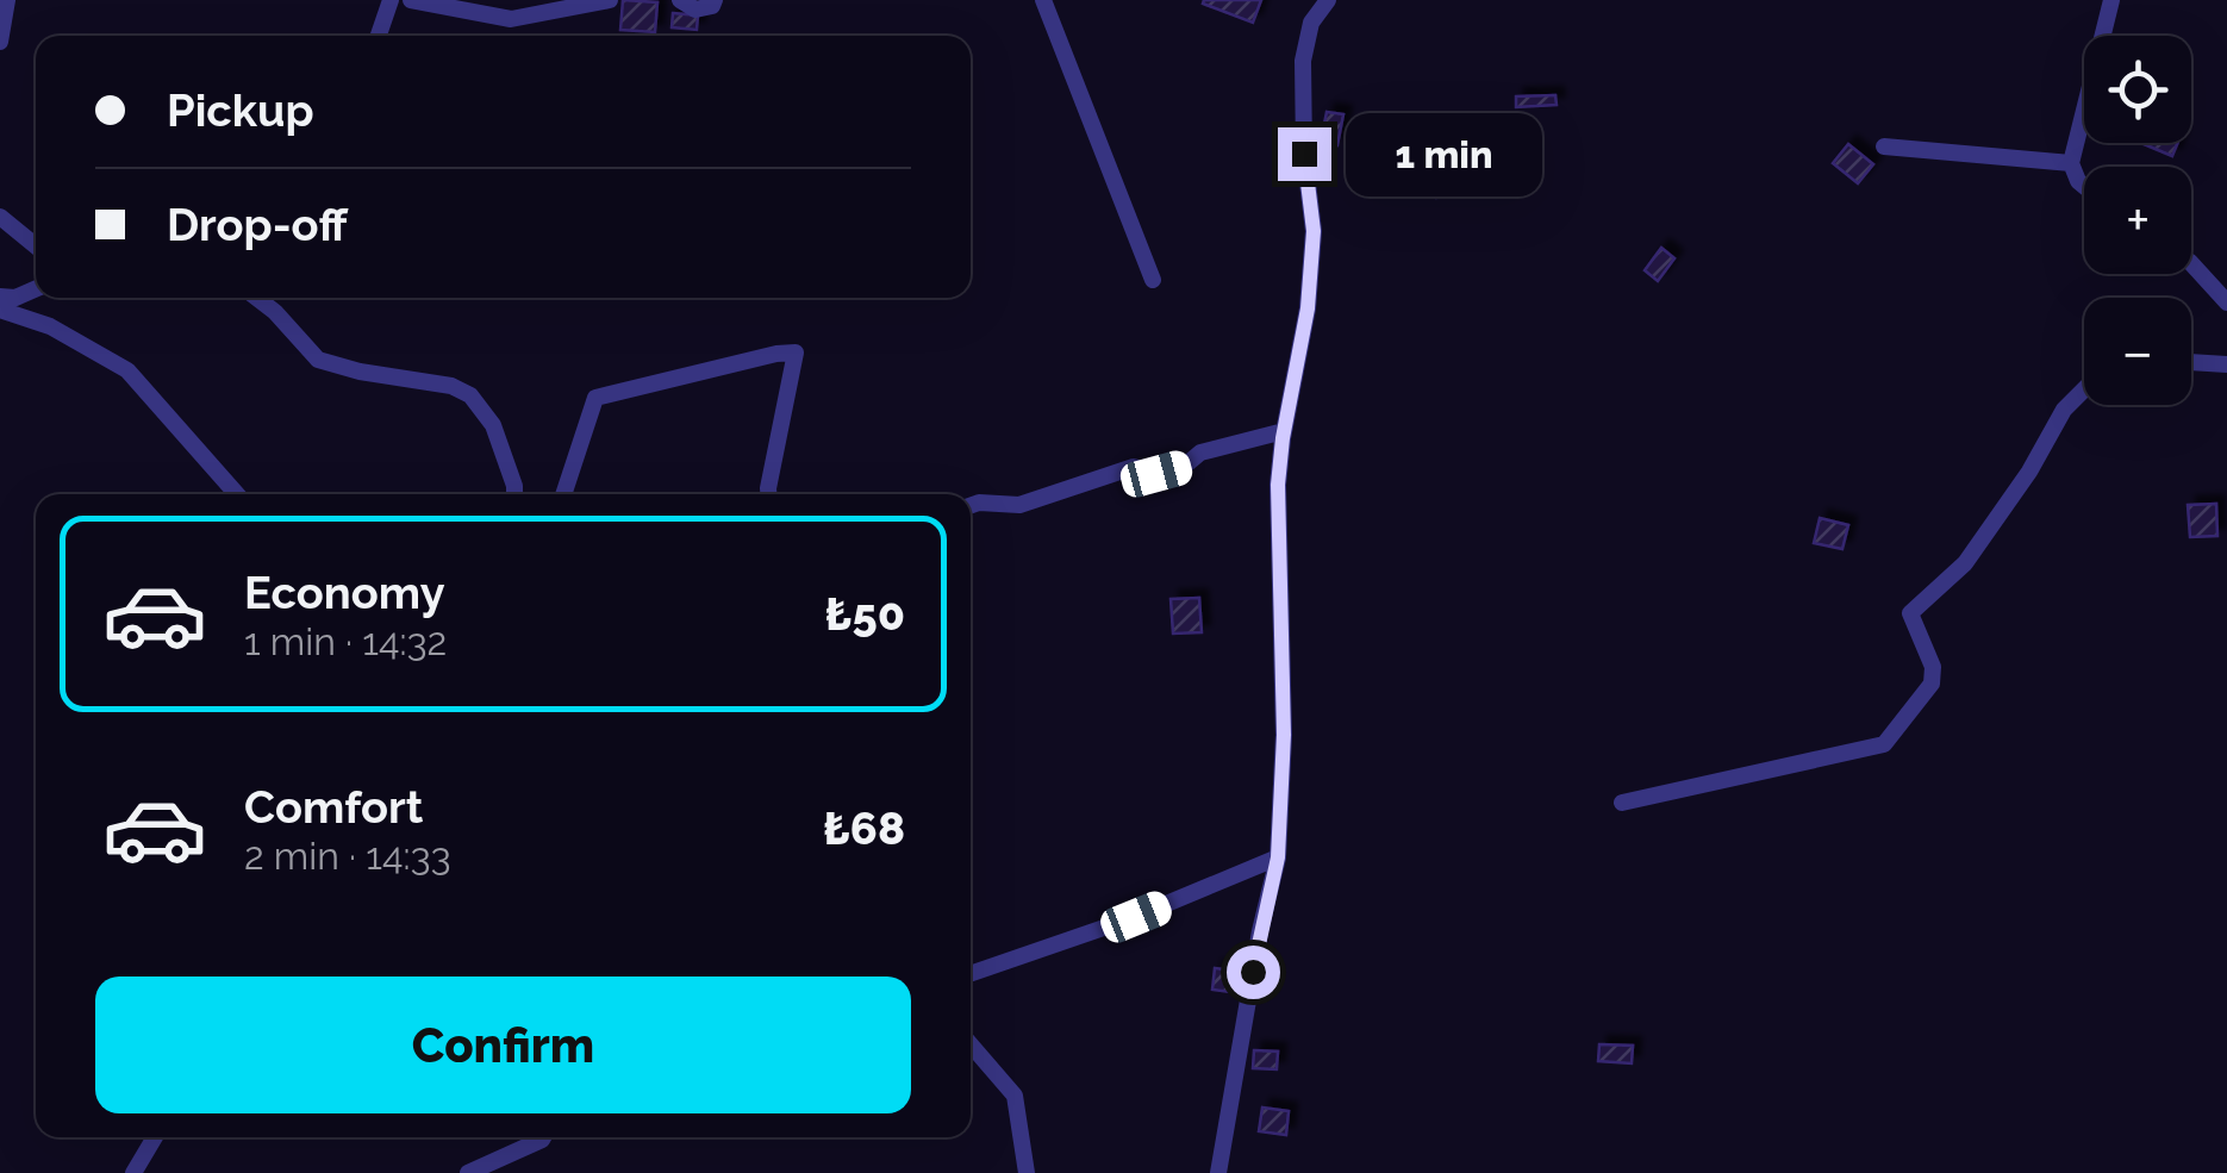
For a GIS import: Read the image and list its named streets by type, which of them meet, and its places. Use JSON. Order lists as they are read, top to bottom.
{
  "page": {
    "map_buttons": ["+", "−"],
    "banner": ["Pickup", "Drop-off"],
    "bubble": "1 min",
    "list": [
      {
        "name": "Economy",
        "note": "1 min · 14:32",
        "value": "₺50"
      },
      {
        "name": "Comfort",
        "note": "2 min · 14:33",
        "value": "₺68"
      }
    ],
    "buttons": "Confirm"
  }
}
